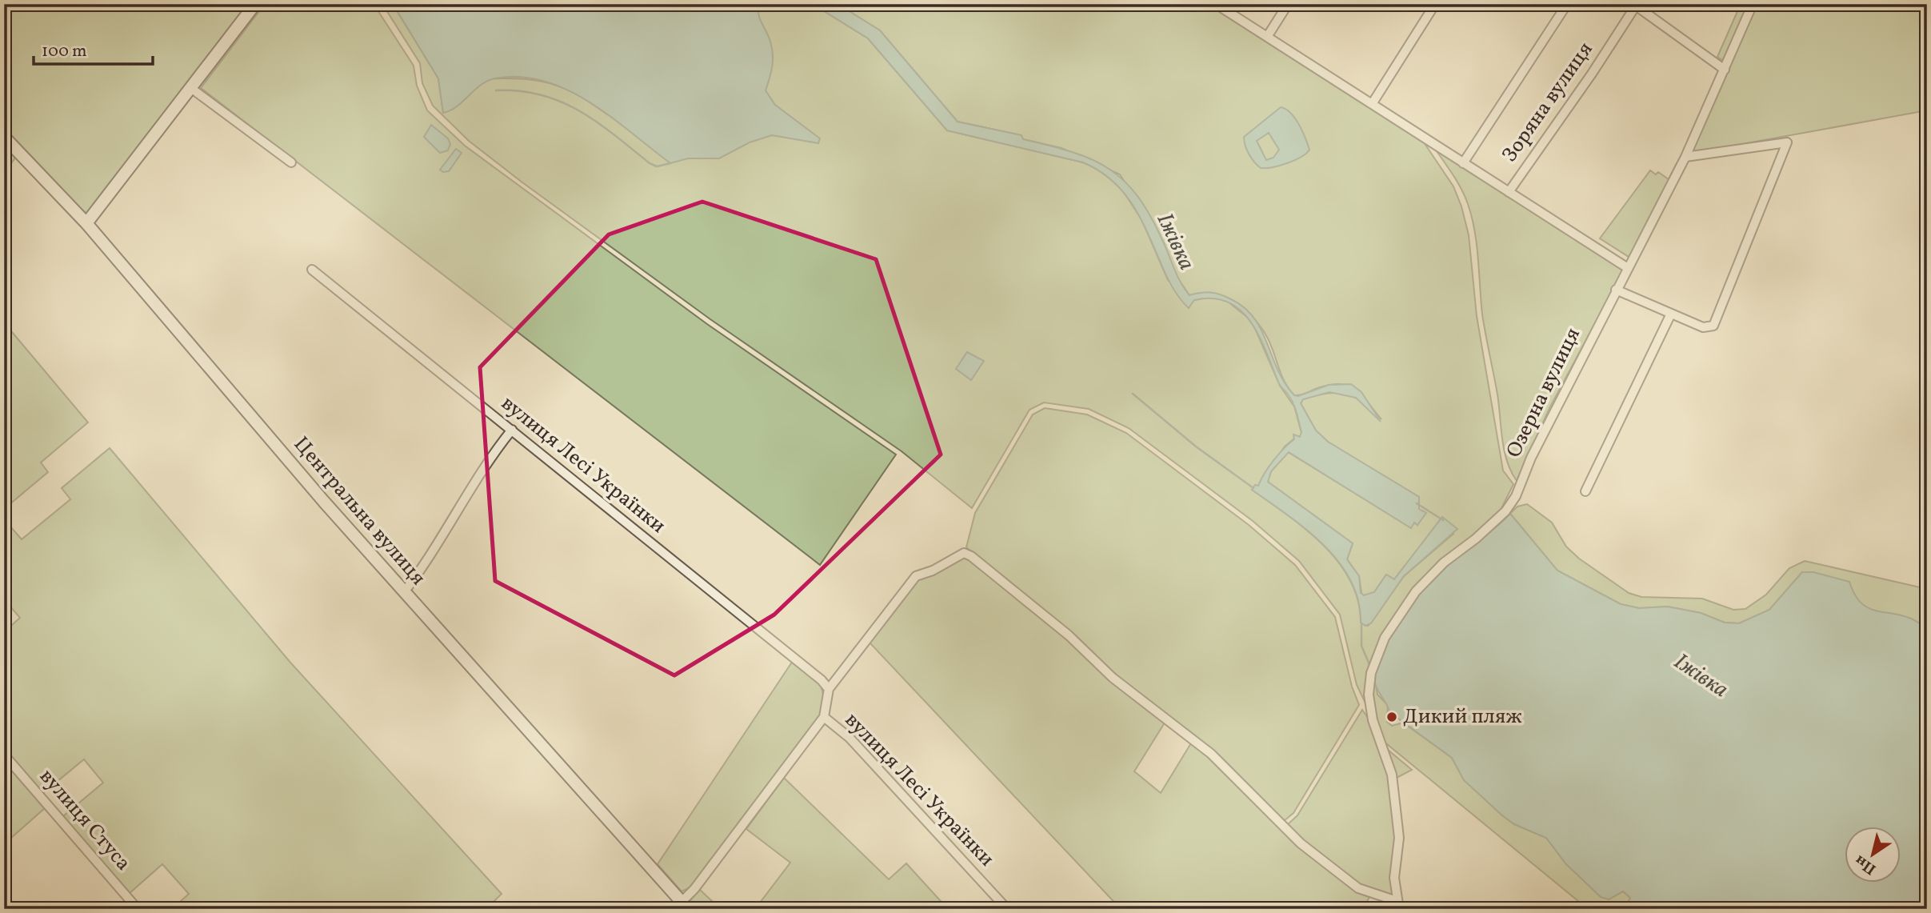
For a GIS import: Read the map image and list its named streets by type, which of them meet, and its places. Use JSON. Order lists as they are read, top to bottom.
{
  "streets": {
    "street": [
      "Зоряна вулиця",
      "Озерна вулиця",
      "вулиця Лесі Українки",
      "Центральна вулиця",
      "вулиця Стуса"
    ]
  },
  "crossings": [
    ["Озерна вулиця", "вулиця Лесі Українки"]
  ],
  "water": ["Іжівка"],
  "places": ["Дикий пляж"],
  "scale_bar": "100 m",
  "north": "bottom left"
}
